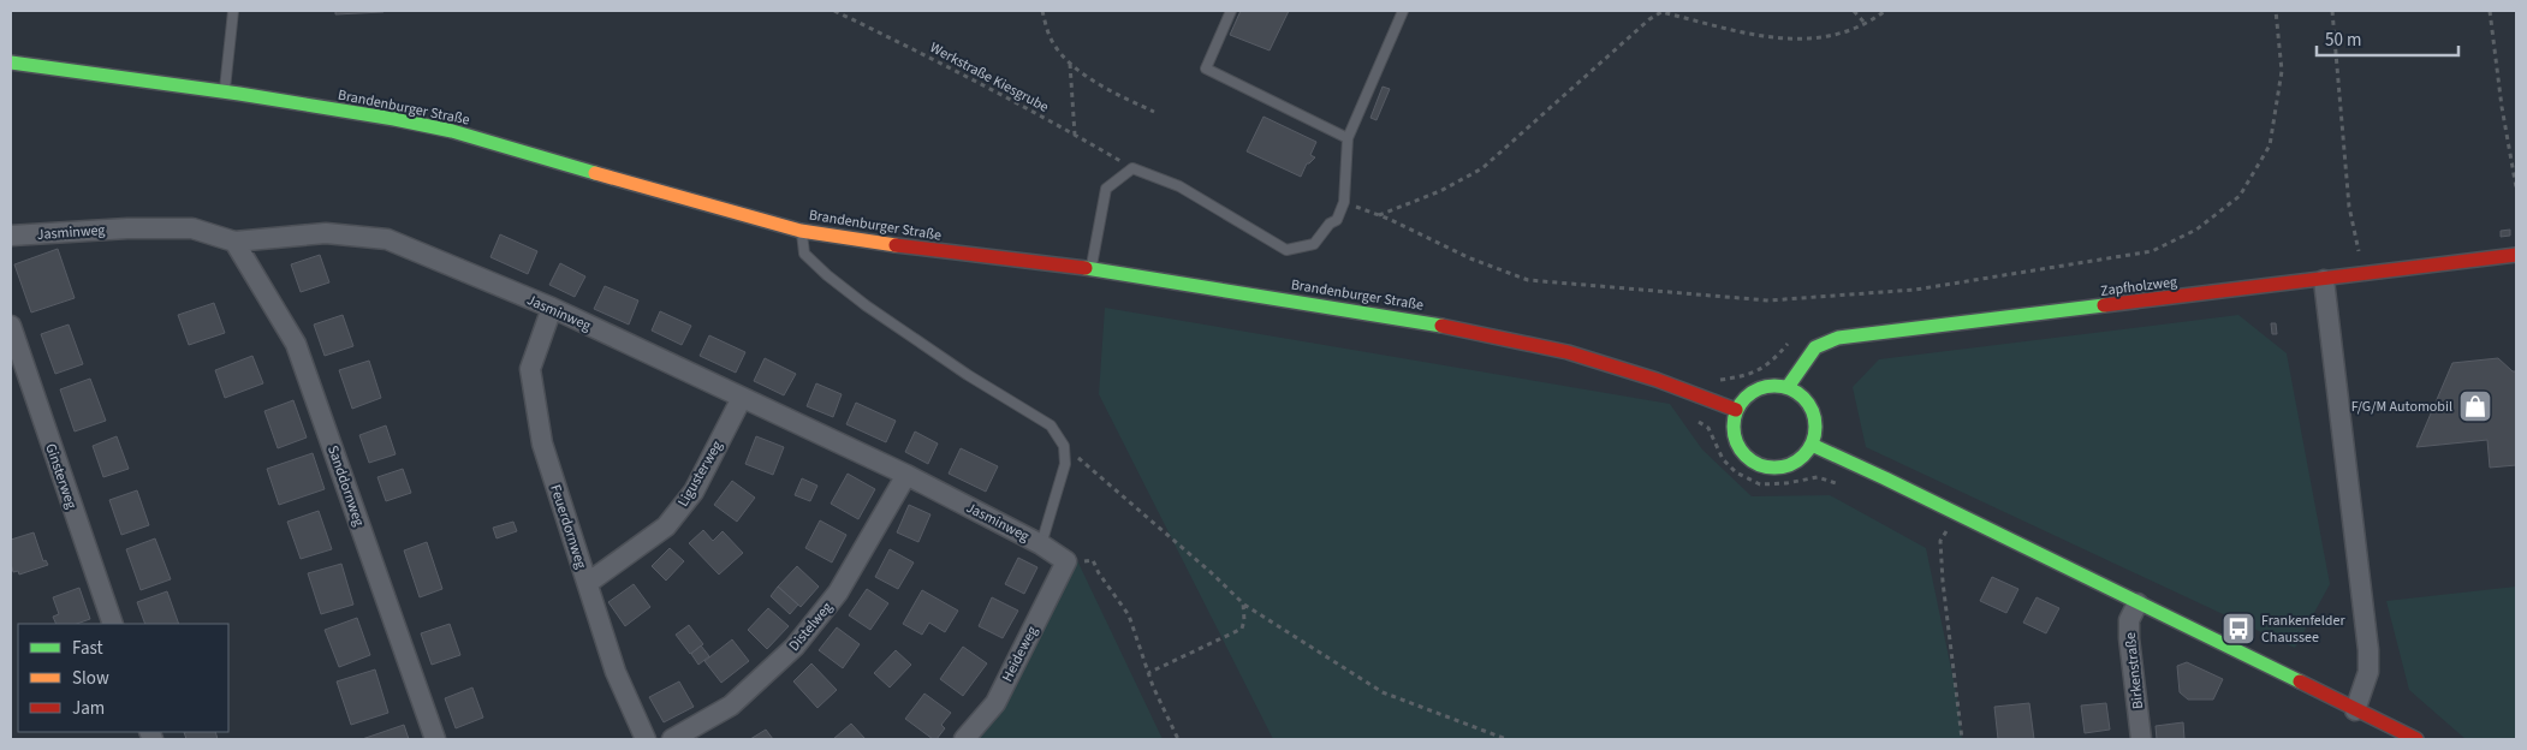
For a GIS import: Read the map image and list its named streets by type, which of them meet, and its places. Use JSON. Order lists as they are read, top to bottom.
{
  "streets": {
    "street": [
      "Brandenburger Straße",
      "Jasminweg",
      "Zapfholzweg",
      "Ligusterweg",
      "Ginsterweg",
      "Sanddornweg",
      "Feuerdornweg",
      "Distelweg",
      "Heideweg",
      "Birkenstraße"
    ],
    "path": ["Werkstraße Kiesgrube"]
  },
  "crossings": [
    ["Brandenburger Straße", "Zapfholzweg"],
    ["Jasminweg", "Ligusterweg"],
    ["Jasminweg", "Sanddornweg"],
    ["Jasminweg", "Feuerdornweg"],
    ["Jasminweg", "Distelweg"],
    ["Jasminweg", "Heideweg"],
    ["Ligusterweg", "Feuerdornweg"]
  ],
  "places": {
    "shop": ["F/G/M Automobil"],
    "bus stop": ["Frankenfelder Chaussee"]
  },
  "legend": ["Fast", "Slow", "Jam"],
  "scale_bar": "50 m"
}
